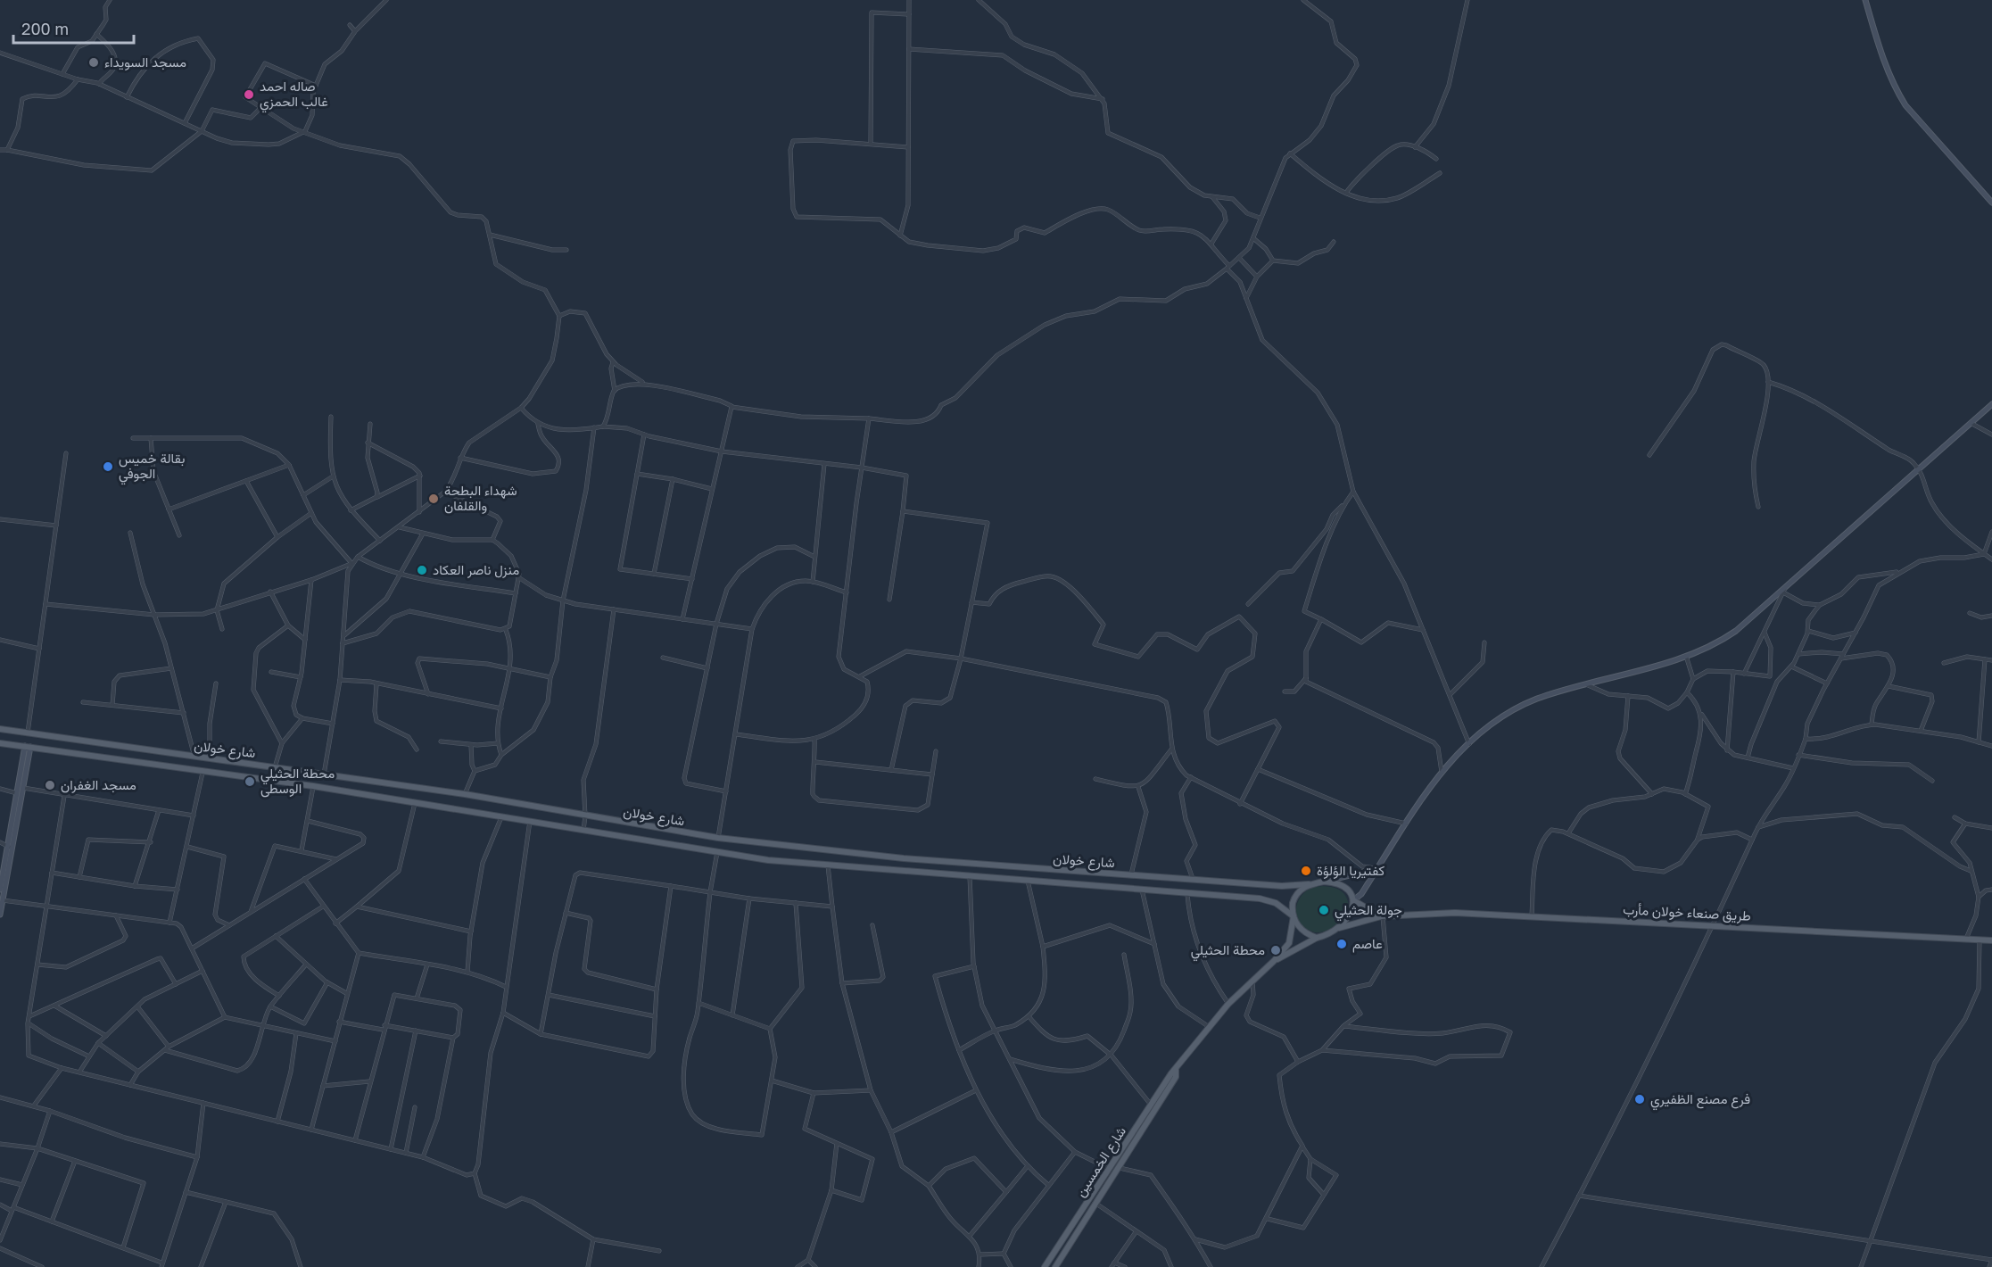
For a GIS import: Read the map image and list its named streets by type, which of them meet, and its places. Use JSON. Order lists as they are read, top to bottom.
{
  "streets": {
    "main road": ["شارع خولان", "طريق صنعاء خولان مأرب", "شارع الخمسين"]
  },
  "crossings": [
    ["شارع خولان", "طريق صنعاء خولان مأرب"],
    ["شارع خولان", "شارع الخمسين"],
    ["طريق صنعاء خولان مأرب", "شارع الخمسين"]
  ],
  "places": [
    "مسجد السويداء",
    "صاله احمد غالب الحمزي",
    "بقالة خميس الجوفي",
    "شهداء البطحة والقلفان",
    "منزل ناصر العكاد",
    "محطة الحثيلي الوسطى",
    "مسجد الغفران",
    "كفتيريا الؤلؤة",
    "جولة الحثيلي",
    "عاصم",
    "محطة الحثيلي",
    "فرع مصنع الظفيري"
  ],
  "scale_bar": "200 m"
}
